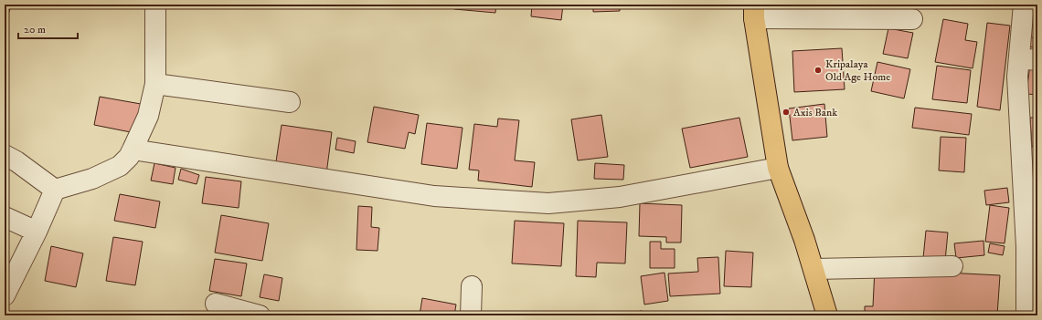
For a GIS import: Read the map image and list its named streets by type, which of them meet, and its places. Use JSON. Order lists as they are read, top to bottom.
{
  "places": ["Kripalaya Old Age Home", "Axis Bank"],
  "scale_bar": "20 m"
}
